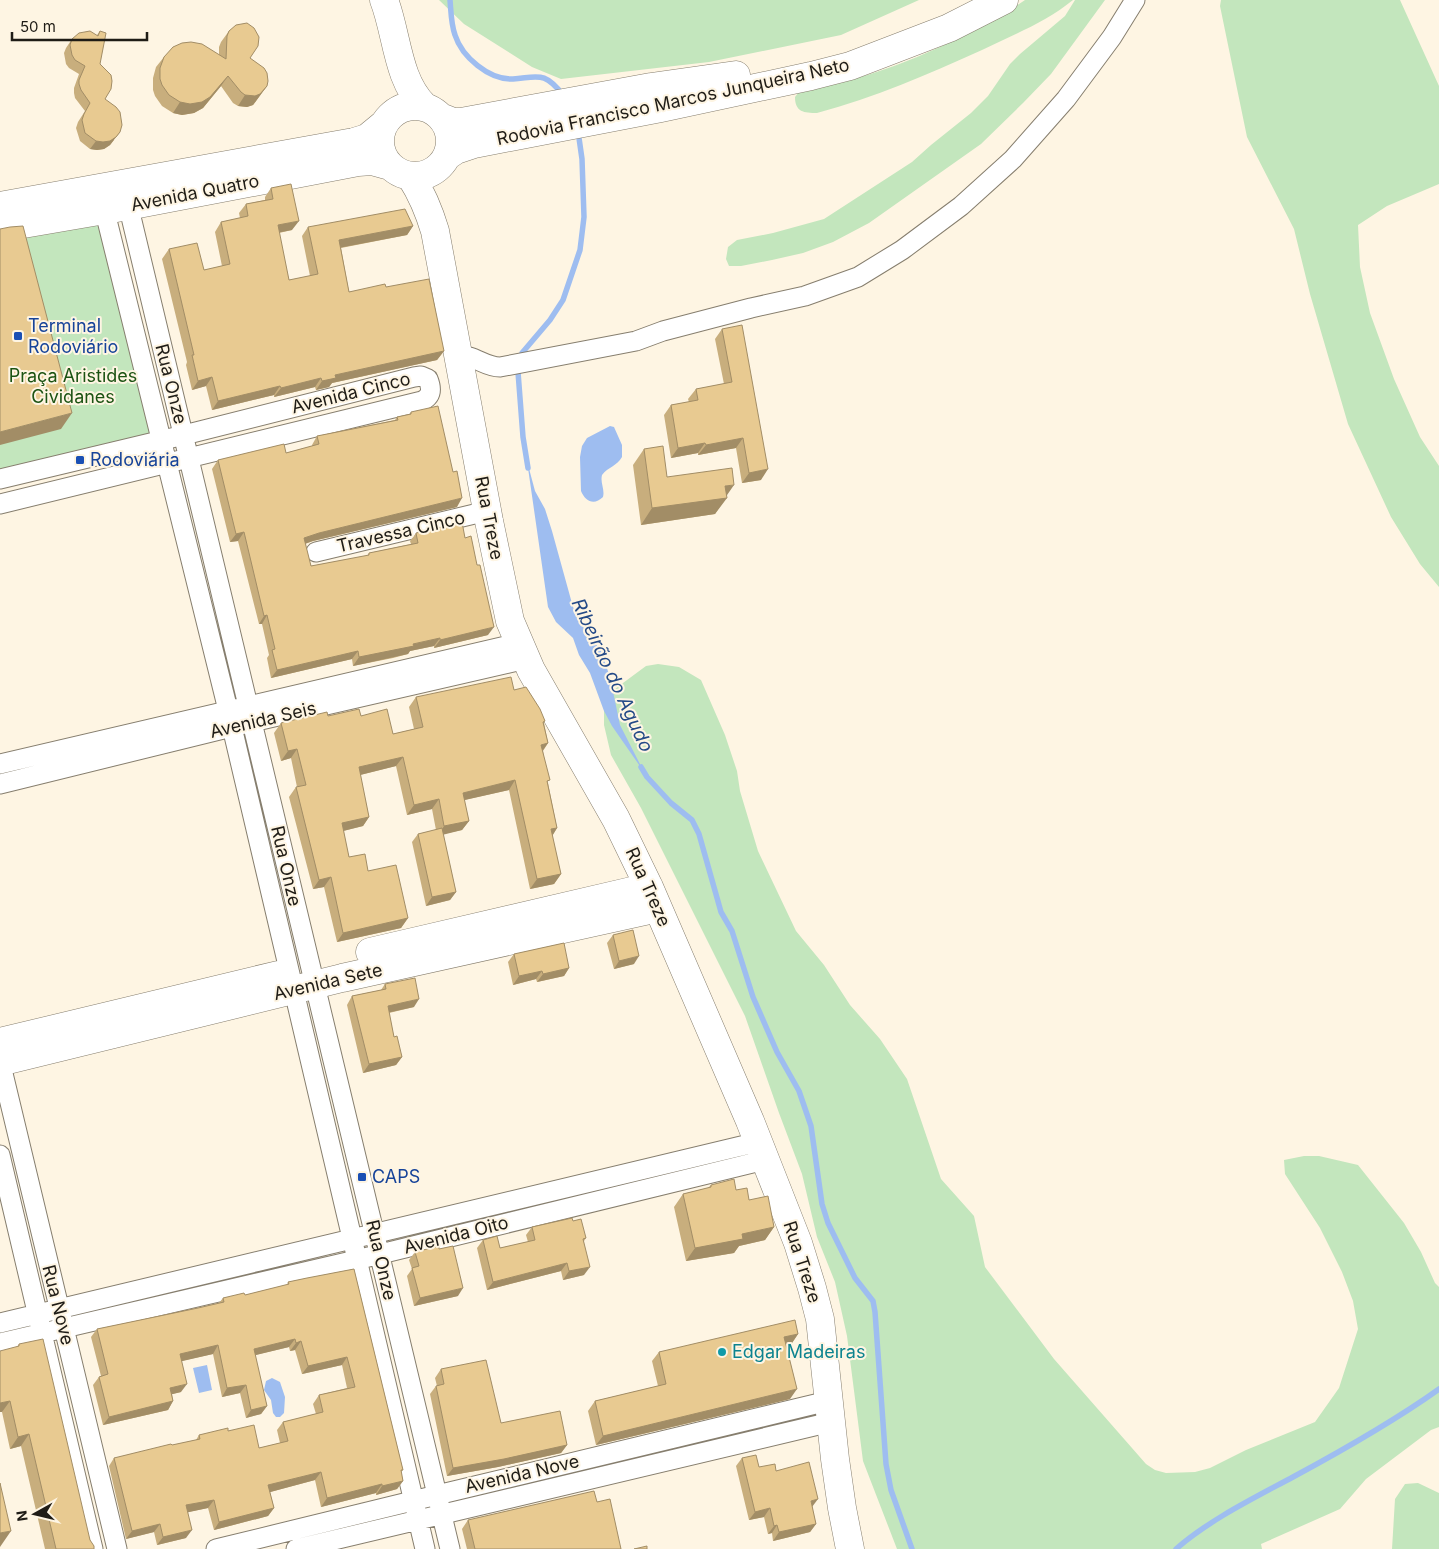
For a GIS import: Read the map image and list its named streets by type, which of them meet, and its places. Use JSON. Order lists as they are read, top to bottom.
{
  "streets": {
    "street": [
      "Rodovia Francisco Marcos Junqueira Neto",
      "Avenida Quatro",
      "Rua Onze",
      "Avenida Cinco",
      "Rua Treze",
      "Travessa Cinco",
      "Avenida Seis",
      "Avenida Sete",
      "Avenida Oito",
      "Rua Nove",
      "Avenida Nove"
    ]
  },
  "crossings": [
    ["Rodovia Francisco Marcos Junqueira Neto", "Avenida Quatro"],
    ["Rodovia Francisco Marcos Junqueira Neto", "Rua Treze"],
    ["Avenida Quatro", "Rua Onze"],
    ["Avenida Quatro", "Rua Treze"],
    ["Rua Onze", "Avenida Cinco"],
    ["Rua Onze", "Avenida Seis"],
    ["Rua Onze", "Avenida Sete"],
    ["Rua Onze", "Avenida Oito"],
    ["Rua Onze", "Avenida Nove"],
    ["Rua Treze", "Travessa Cinco"],
    ["Rua Treze", "Avenida Seis"],
    ["Rua Treze", "Avenida Sete"],
    ["Rua Treze", "Avenida Oito"],
    ["Rua Treze", "Avenida Nove"],
    ["Avenida Sete", "Rua Nove"],
    ["Avenida Oito", "Rua Nove"]
  ],
  "water": ["Ribeirão do Agudo"],
  "parks": ["Praça Aristides Cividanes"],
  "places": {
    "transit": ["Terminal Rodoviário", "Rodoviária", "CAPS"],
    "other": ["Edgar Madeiras"]
  },
  "scale_bar": "50 m",
  "north": "left"
}
